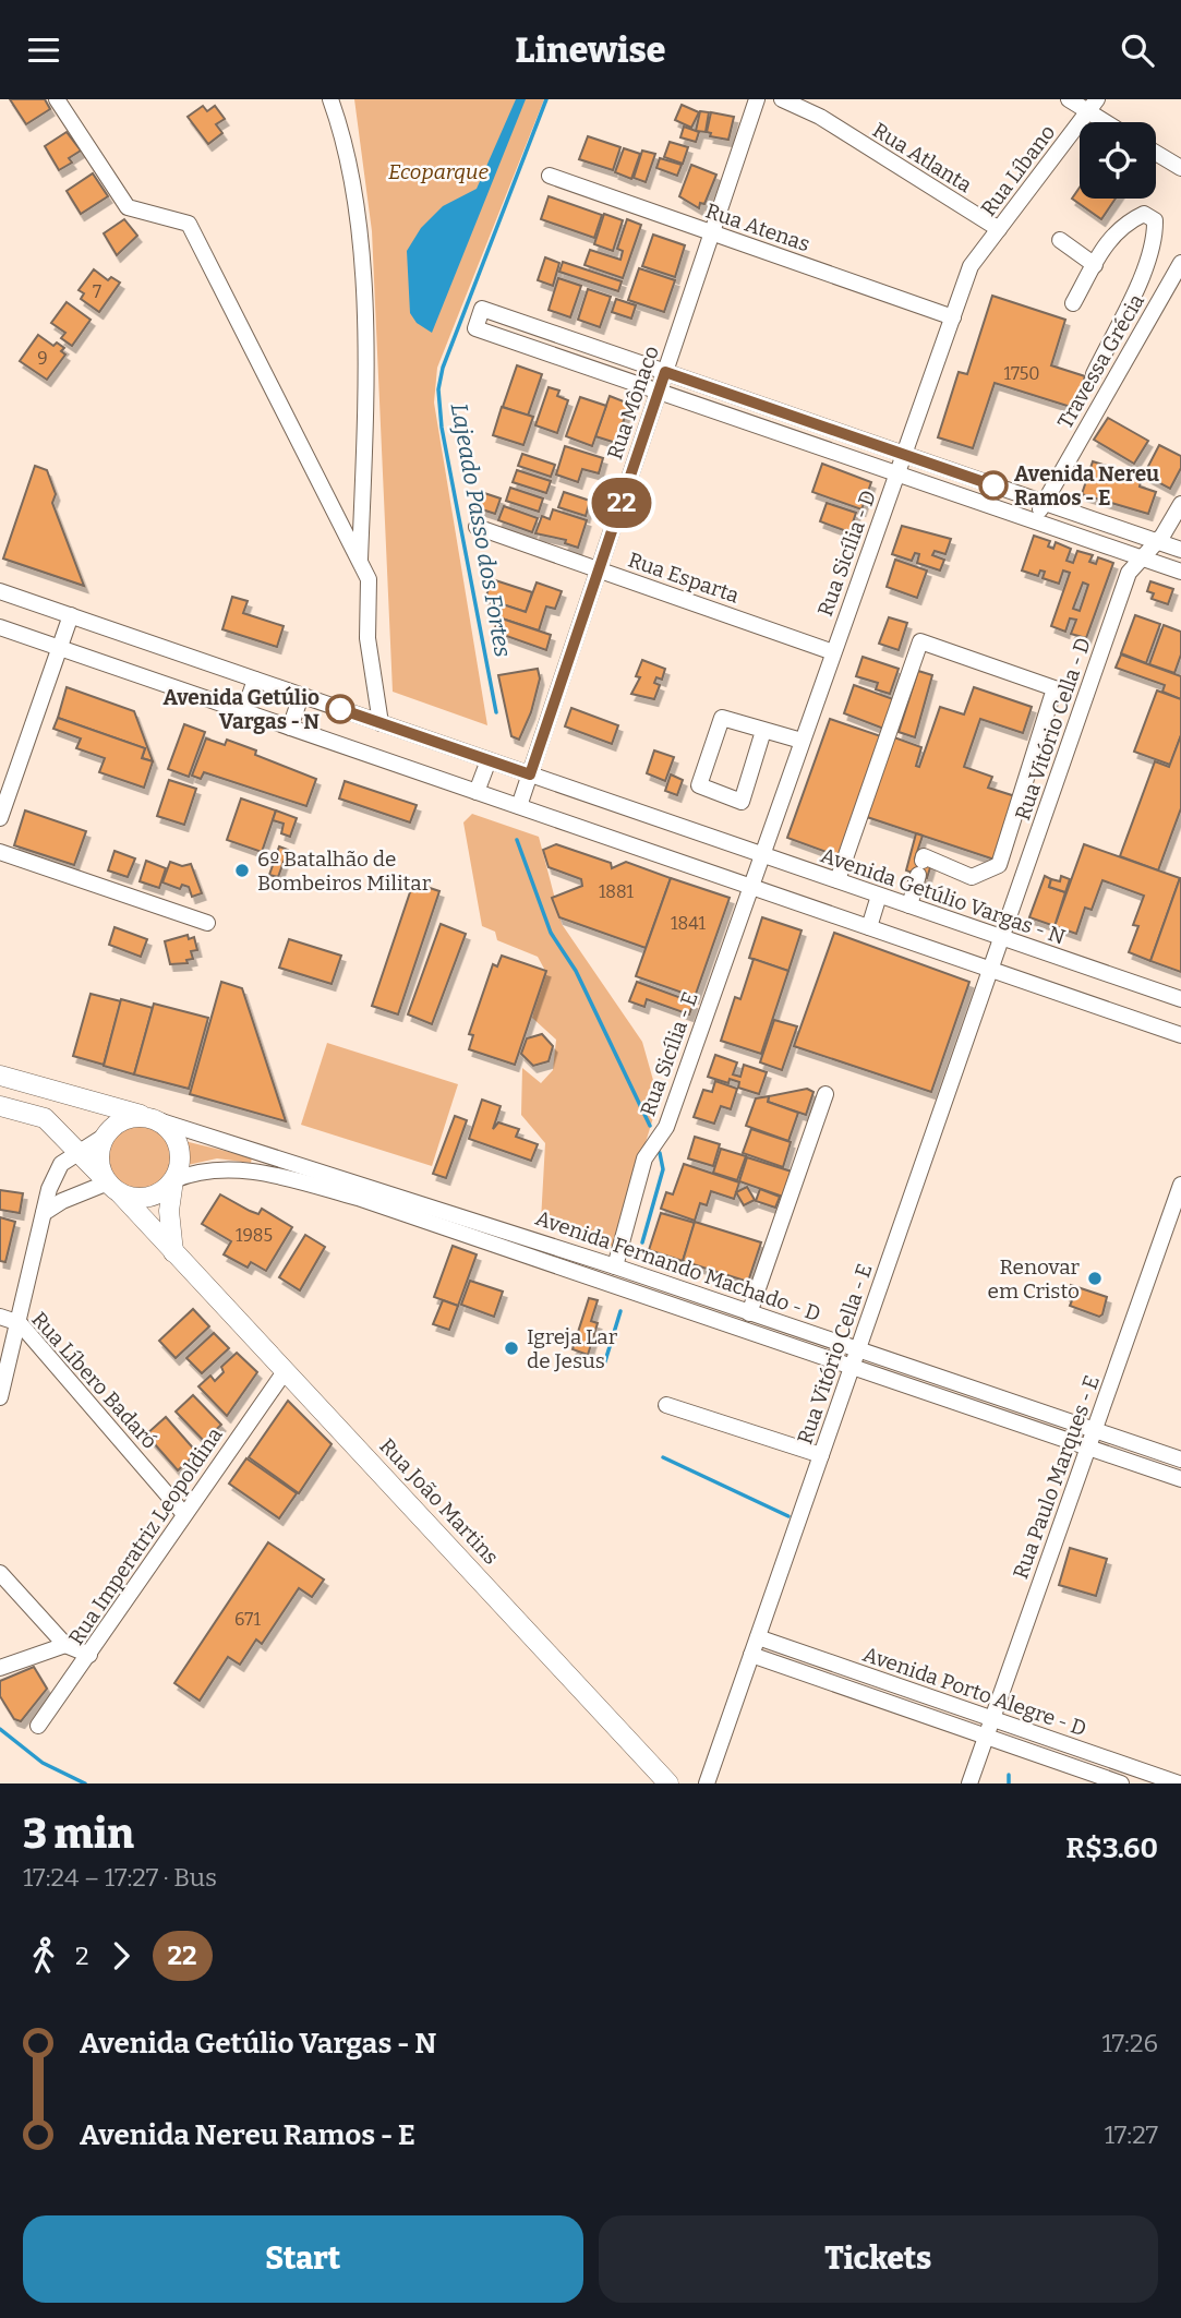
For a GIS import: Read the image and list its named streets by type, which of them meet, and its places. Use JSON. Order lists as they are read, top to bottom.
{
  "streets": {
    "main road": ["Avenida Fernando Machado - D", "Rua João Martins"],
    "street": [
      "Rua Atlanta",
      "Rua Líbano",
      "Rua Atenas",
      "Travessa Grécia",
      "Rua Mônaco",
      "Rua Sicília - D",
      "Rua Esparta",
      "Rua Vitório Cella - D",
      "Avenida Getúlio Vargas - N",
      "Rua Sicília - E",
      "Rua Vitório Cella - E",
      "Rua Líbero Badaró",
      "Rua Paulo Marques - E",
      "Rua Imperatriz Leopoldina",
      "Avenida Porto Alegre - D"
    ]
  },
  "crossings": [
    ["Rua Atlanta", "Rua Líbano"],
    ["Rua Líbano", "Rua Sicília - D"],
    ["Rua Atenas", "Rua Mônaco"],
    ["Rua Atenas", "Rua Sicília - D"],
    ["Rua Mônaco", "Rua Esparta"],
    ["Rua Mônaco", "Avenida Getúlio Vargas - N"],
    ["Rua Sicília - D", "Rua Esparta"],
    ["Rua Sicília - D", "Avenida Getúlio Vargas - N"],
    ["Rua Sicília - D", "Rua Sicília - E"],
    ["Rua Vitório Cella - D", "Avenida Getúlio Vargas - N"],
    ["Rua Vitório Cella - D", "Rua Vitório Cella - E"],
    ["Avenida Getúlio Vargas - N", "Rua Sicília - E"],
    ["Avenida Getúlio Vargas - N", "Rua Vitório Cella - E"],
    ["Rua Sicília - E", "Avenida Fernando Machado - D"],
    ["Avenida Fernando Machado - D", "Rua Vitório Cella - E"],
    ["Avenida Fernando Machado - D", "Rua Paulo Marques - E"],
    ["Avenida Fernando Machado - D", "Rua João Martins"],
    ["Rua Vitório Cella - E", "Avenida Porto Alegre - D"],
    ["Rua Líbero Badaró", "Rua Imperatriz Leopoldina"],
    ["Rua Paulo Marques - E", "Avenida Porto Alegre - D"],
    ["Rua João Martins", "Rua Imperatriz Leopoldina"]
  ],
  "water": ["Lajeado Passo dos Fortes"],
  "parks": ["Ecoparque"],
  "places": [
    "Avenida Nereu Ramos - E",
    "Avenida Getúlio Vargas - N",
    "6º Batalhão de Bombeiros Militar",
    "Renovar em Cristo",
    "Igreja Lar de Jesus"
  ],
  "lines": ["bus line 22"],
  "house_numbers": [
    "7",
    "9",
    "1750",
    "1881",
    "1841",
    "1985",
    "671"
  ],
  "page": {
    "header": "Linewise",
    "on_map": "22",
    "heading": ["3 min", "17:24 – 17:27 · Bus", "R$3.60"],
    "legs": ["2", "22"],
    "list": [
      {
        "name": "Avenida Getúlio Vargas - N",
        "value": "17:26"
      },
      {
        "name": "Avenida Nereu Ramos - E",
        "value": "17:27"
      }
    ],
    "buttons": ["Start", "Tickets"]
  }
}
